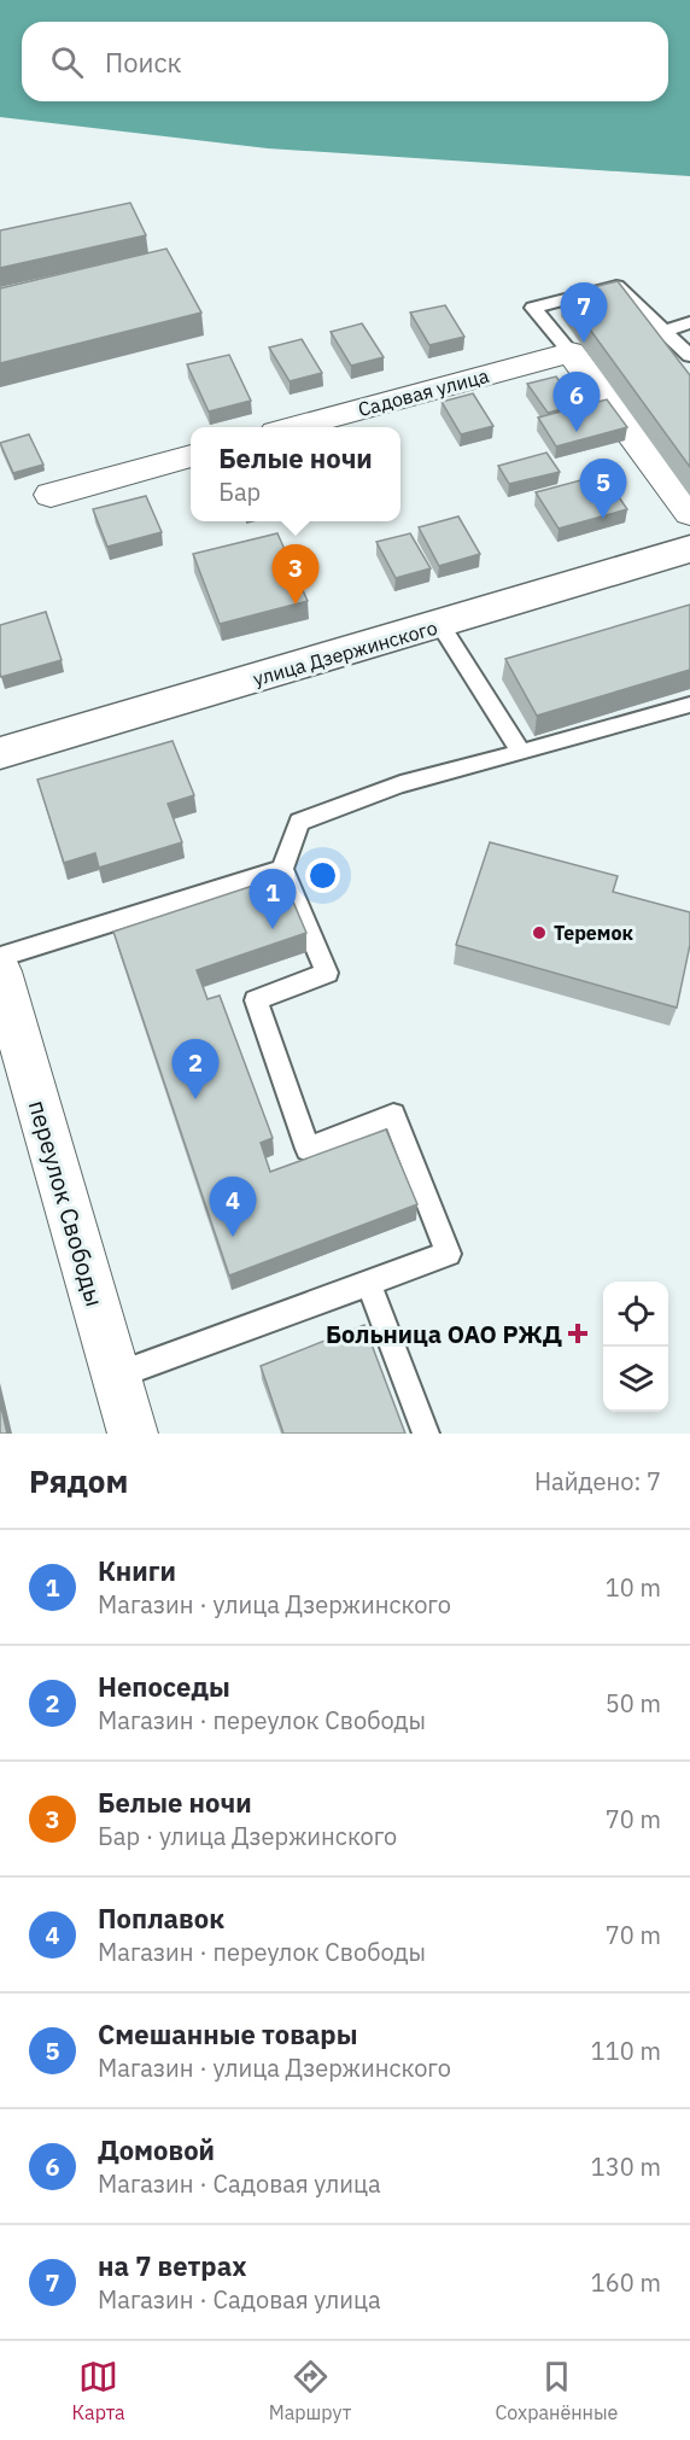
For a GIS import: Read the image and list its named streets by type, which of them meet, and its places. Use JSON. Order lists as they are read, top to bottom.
{
  "streets": {
    "main road": ["улица Дзержинского"],
    "street": ["Садовая улица", "переулок Свободы"]
  },
  "places": {
    "other": ["Теремок"],
    "health": ["Больница ОАО РЖД"]
  },
  "page": {
    "search": "Поиск",
    "pins": [
      "7",
      "6",
      "5",
      "3",
      "1",
      "2",
      "4"
    ],
    "popup": ["Белые ночи", "Бар"],
    "heading": ["Рядом", "Найдено: 7"],
    "list": [
      {
        "mark": "1",
        "name": "Книги",
        "note": "Магазин · улица Дзержинского",
        "value": "10 m"
      },
      {
        "mark": "2",
        "name": "Непоседы",
        "note": "Магазин · переулок Свободы",
        "value": "50 m"
      },
      {
        "mark": "3",
        "name": "Белые ночи",
        "note": "Бар · улица Дзержинского",
        "value": "70 m"
      },
      {
        "mark": "4",
        "name": "Поплавок",
        "note": "Магазин · переулок Свободы",
        "value": "70 m"
      },
      {
        "mark": "5",
        "name": "Смешанные товары",
        "note": "Магазин · улица Дзержинского",
        "value": "110 m"
      },
      {
        "mark": "6",
        "name": "Домовой",
        "note": "Магазин · Садовая улица",
        "value": "130 m"
      },
      {
        "mark": "7",
        "name": "на 7 ветрах",
        "note": "Магазин · Садовая улица",
        "value": "160 m"
      }
    ],
    "nav": ["Карта", "Маршрут", "Сохранённые"]
  }
}
